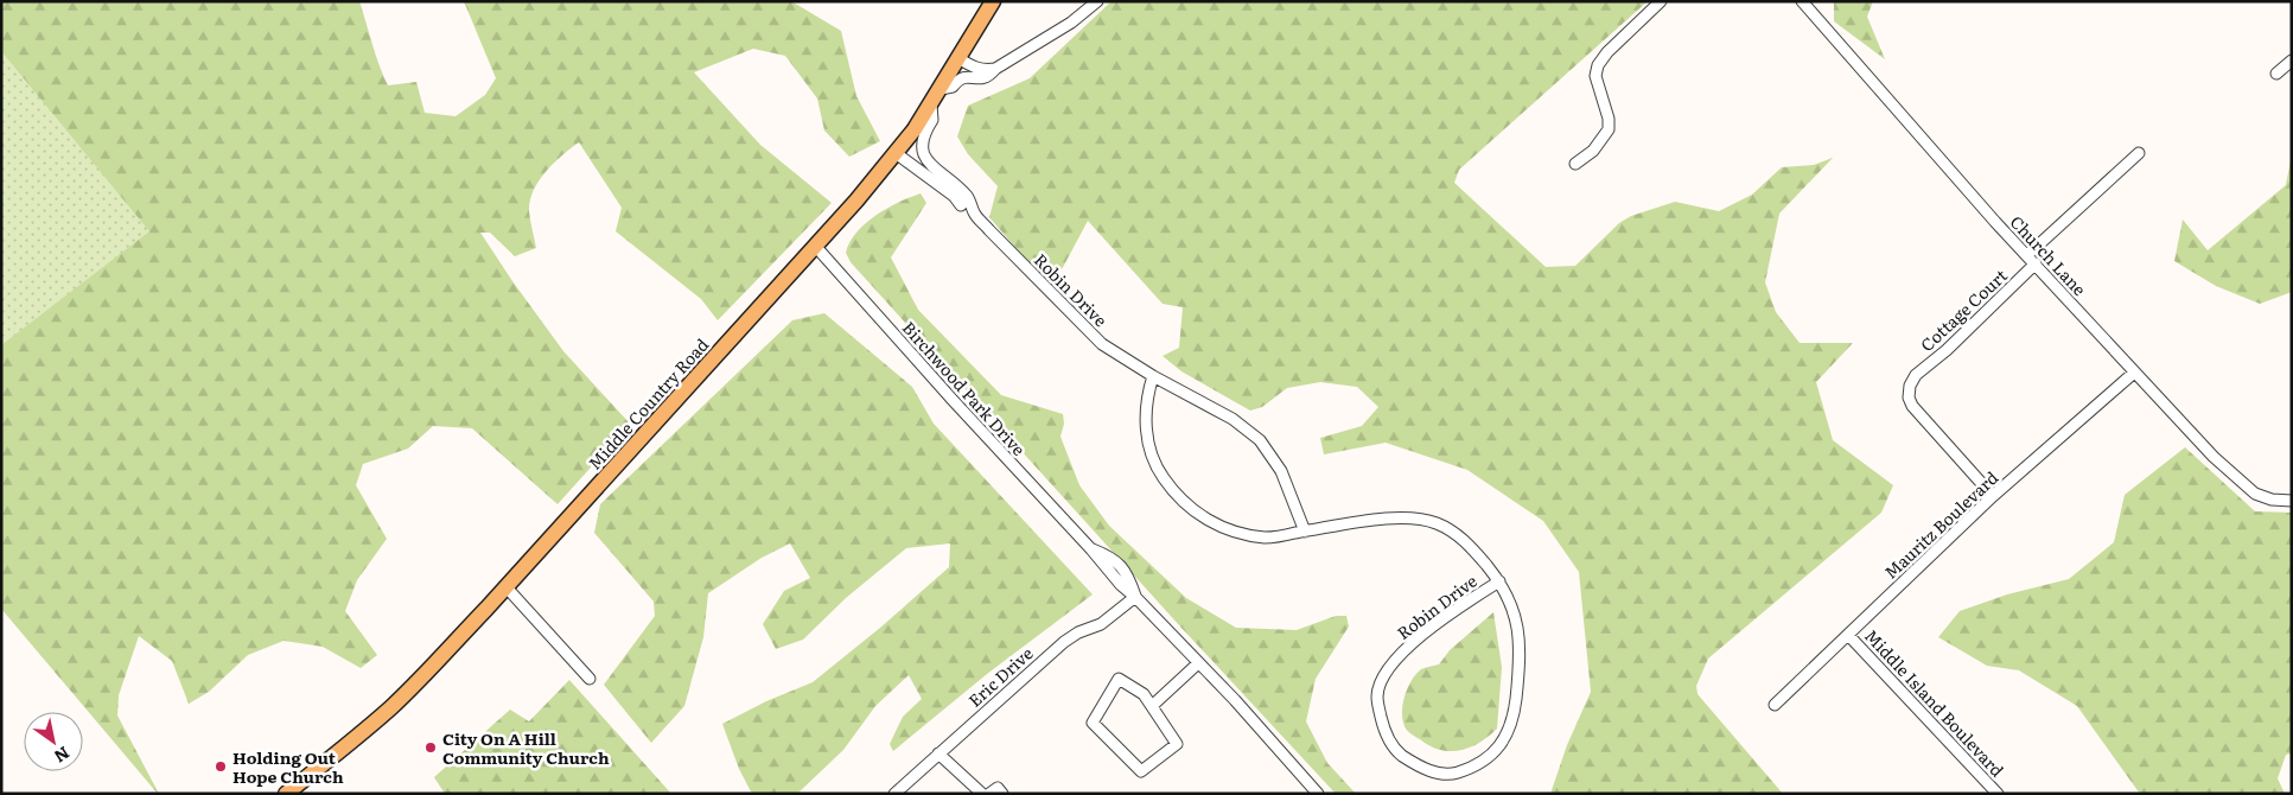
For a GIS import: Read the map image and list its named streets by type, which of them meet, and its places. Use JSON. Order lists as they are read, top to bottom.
{
  "streets": {
    "main road": ["Middle Country Road"],
    "street": [
      "Church Lane",
      "Robin Drive",
      "Cottage Court",
      "Birchwood Park Drive",
      "Mauritz Boulevard",
      "Eric Drive",
      "Middle Island Boulevard"
    ]
  },
  "crossings": [
    ["Church Lane", "Cottage Court"],
    ["Church Lane", "Mauritz Boulevard"],
    ["Robin Drive", "Middle Country Road"],
    ["Cottage Court", "Mauritz Boulevard"],
    ["Birchwood Park Drive", "Middle Country Road"],
    ["Birchwood Park Drive", "Eric Drive"],
    ["Mauritz Boulevard", "Middle Island Boulevard"]
  ],
  "places": ["City On A Hill Community Church", "Holding Out Hope Church"],
  "north": "bottom right"
}
